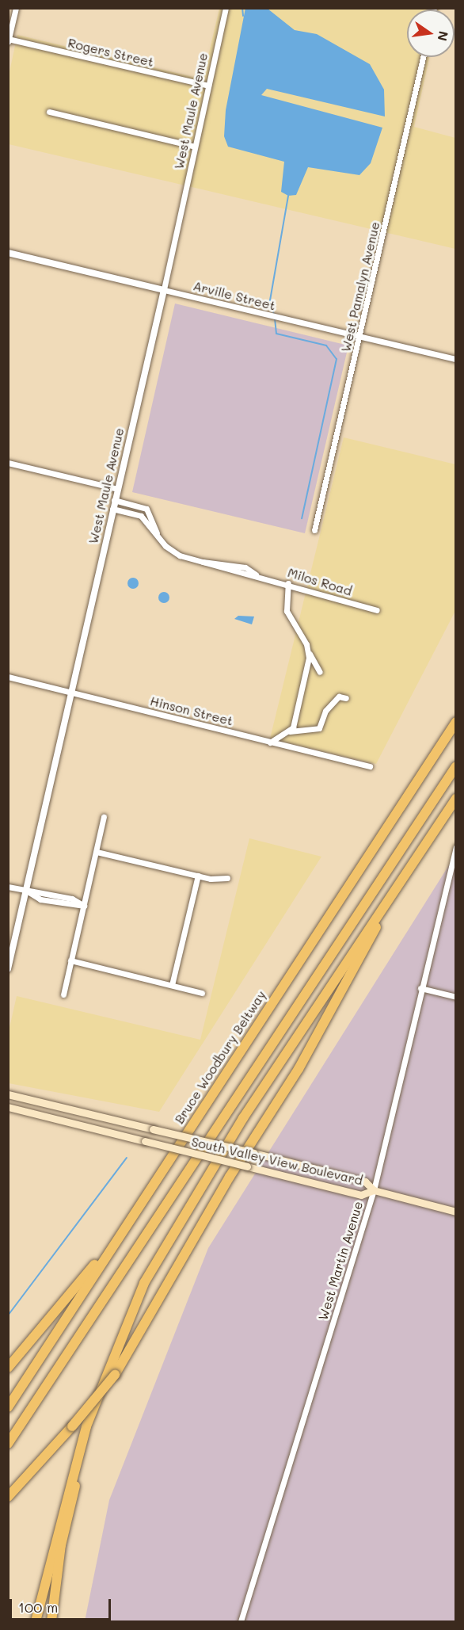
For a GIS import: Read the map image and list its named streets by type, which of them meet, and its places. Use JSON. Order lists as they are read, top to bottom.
{
  "streets": {
    "highway": ["Bruce Woodbury Beltway"],
    "main road": ["South Valley View Boulevard"],
    "street": [
      "Rogers Street",
      "West Maule Avenue",
      "West Pamalyn Avenue",
      "Arville Street",
      "Milos Road",
      "Hinson Street",
      "West Martin Avenue"
    ]
  },
  "crossings": [
    ["Rogers Street", "West Maule Avenue"],
    ["West Maule Avenue", "Arville Street"],
    ["West Maule Avenue", "Milos Road"],
    ["West Maule Avenue", "Hinson Street"],
    ["West Pamalyn Avenue", "Arville Street"],
    ["South Valley View Boulevard", "West Martin Avenue"]
  ],
  "scale_bar": "100 m",
  "north": "right"
}
